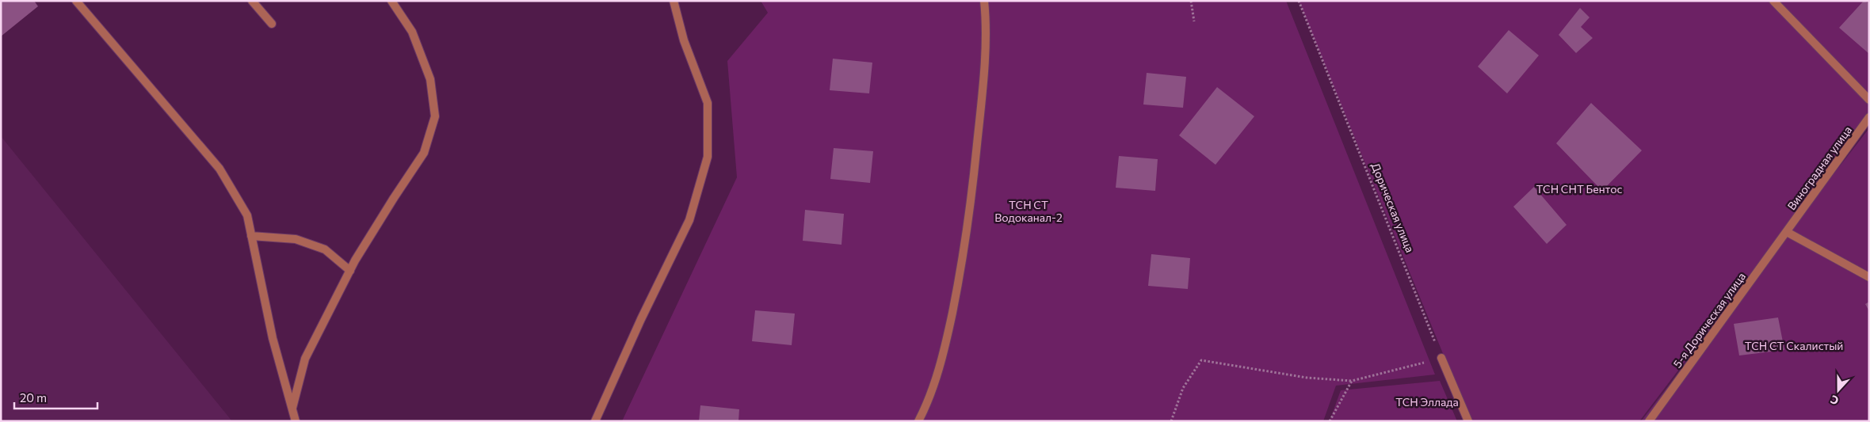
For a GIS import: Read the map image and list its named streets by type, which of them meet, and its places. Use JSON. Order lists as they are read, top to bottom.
{
  "streets": {
    "lane": ["Виноградная улица", "5-я Дорическая улица"],
    "path": ["Дорическая улица"]
  },
  "crossings": [
    ["Виноградная улица", "5-я Дорическая улица"]
  ],
  "parks": [
    "ТСН СНТ Бентос",
    "ТСН СТ Водоканал-2",
    "ТСН СТ Скалистый",
    "ТСН Эллада"
  ],
  "scale_bar": "20 m",
  "north": "bottom"
}
